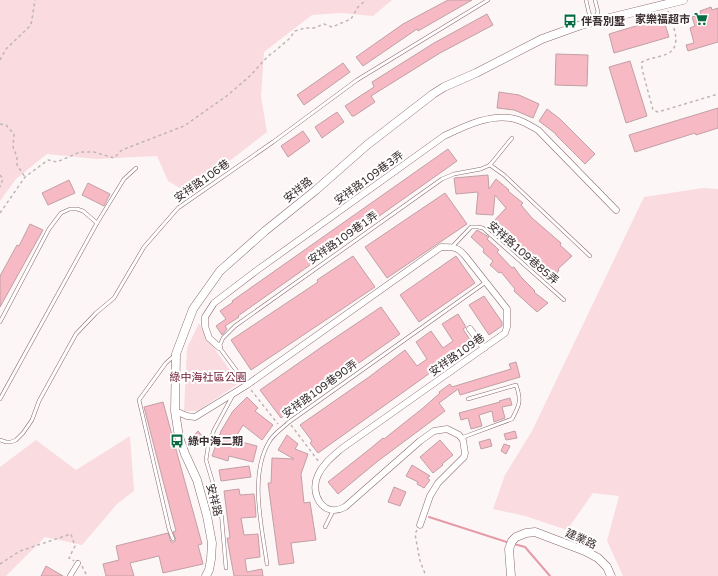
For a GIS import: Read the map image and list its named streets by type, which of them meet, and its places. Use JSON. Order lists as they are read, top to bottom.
{
  "streets": {
    "street": [
      "安祥路109巷3弄",
      "安祥路",
      "安祥路109巷",
      "建業路"
    ],
    "lane": [
      "安祥路106巷",
      "安祥路109巷1弄",
      "安祥路109巷85弄",
      "安祥路109巷90弄"
    ]
  },
  "crossings": [
    ["安祥路109巷3弄", "安祥路109巷1弄"],
    ["安祥路109巷85弄", "安祥路109巷"],
    ["安祥路109巷", "安祥路109巷90弄"]
  ],
  "parks": ["綠中海社區公園"],
  "places": {
    "supermarket": ["家樂福超市"],
    "bus stop": ["伴吾別墅", "綠中海二期"]
  }
}
